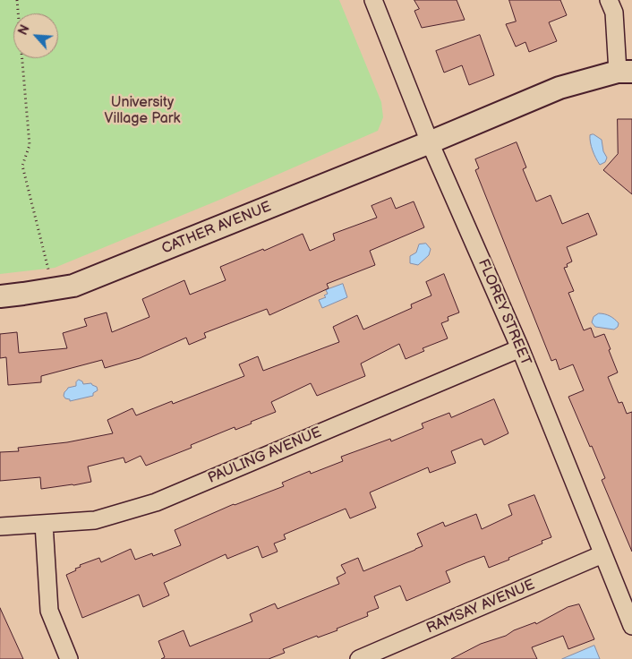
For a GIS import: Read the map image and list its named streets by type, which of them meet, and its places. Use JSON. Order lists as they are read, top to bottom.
{
  "streets": {
    "street": [
      "CATHER AVENUE",
      "FLOREY STREET",
      "PAULING AVENUE",
      "RAMSAY AVENUE"
    ]
  },
  "crossings": [
    ["CATHER AVENUE", "FLOREY STREET"],
    ["FLOREY STREET", "PAULING AVENUE"],
    ["FLOREY STREET", "RAMSAY AVENUE"]
  ],
  "parks": ["University Village Park"],
  "north": "top left"
}
